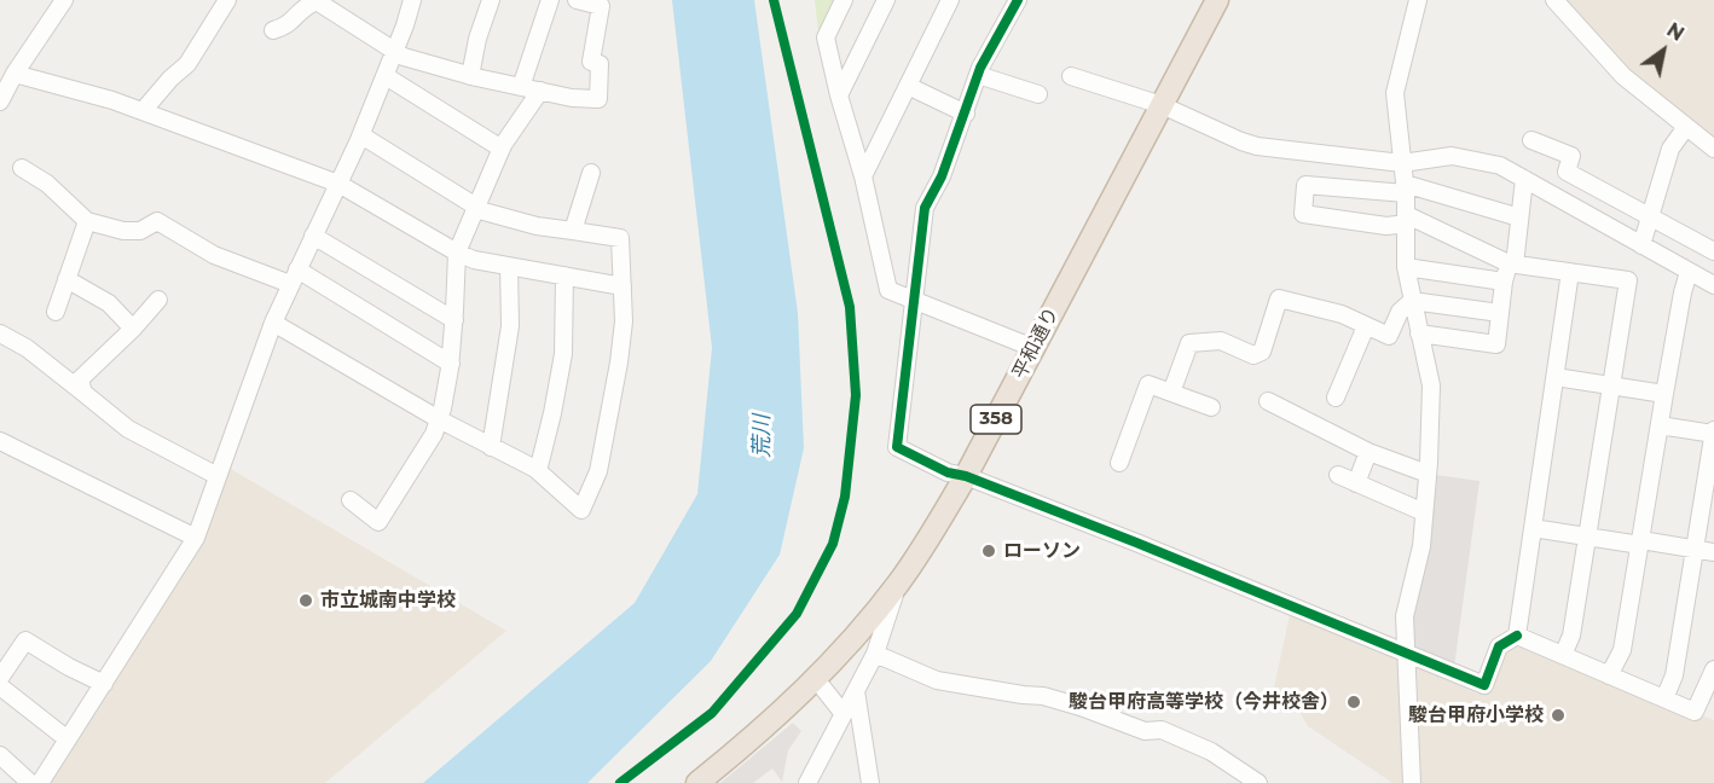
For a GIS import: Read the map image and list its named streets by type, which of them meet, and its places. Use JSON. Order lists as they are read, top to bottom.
{
  "streets": {
    "highway": ["平和通り", "358"]
  },
  "water": ["荒川"],
  "places": [
    "ローソン",
    "市立城南中学校",
    "駿台甲府高等学校（今井校舎）",
    "駿台甲府小学校"
  ],
  "north": "top right"
}
